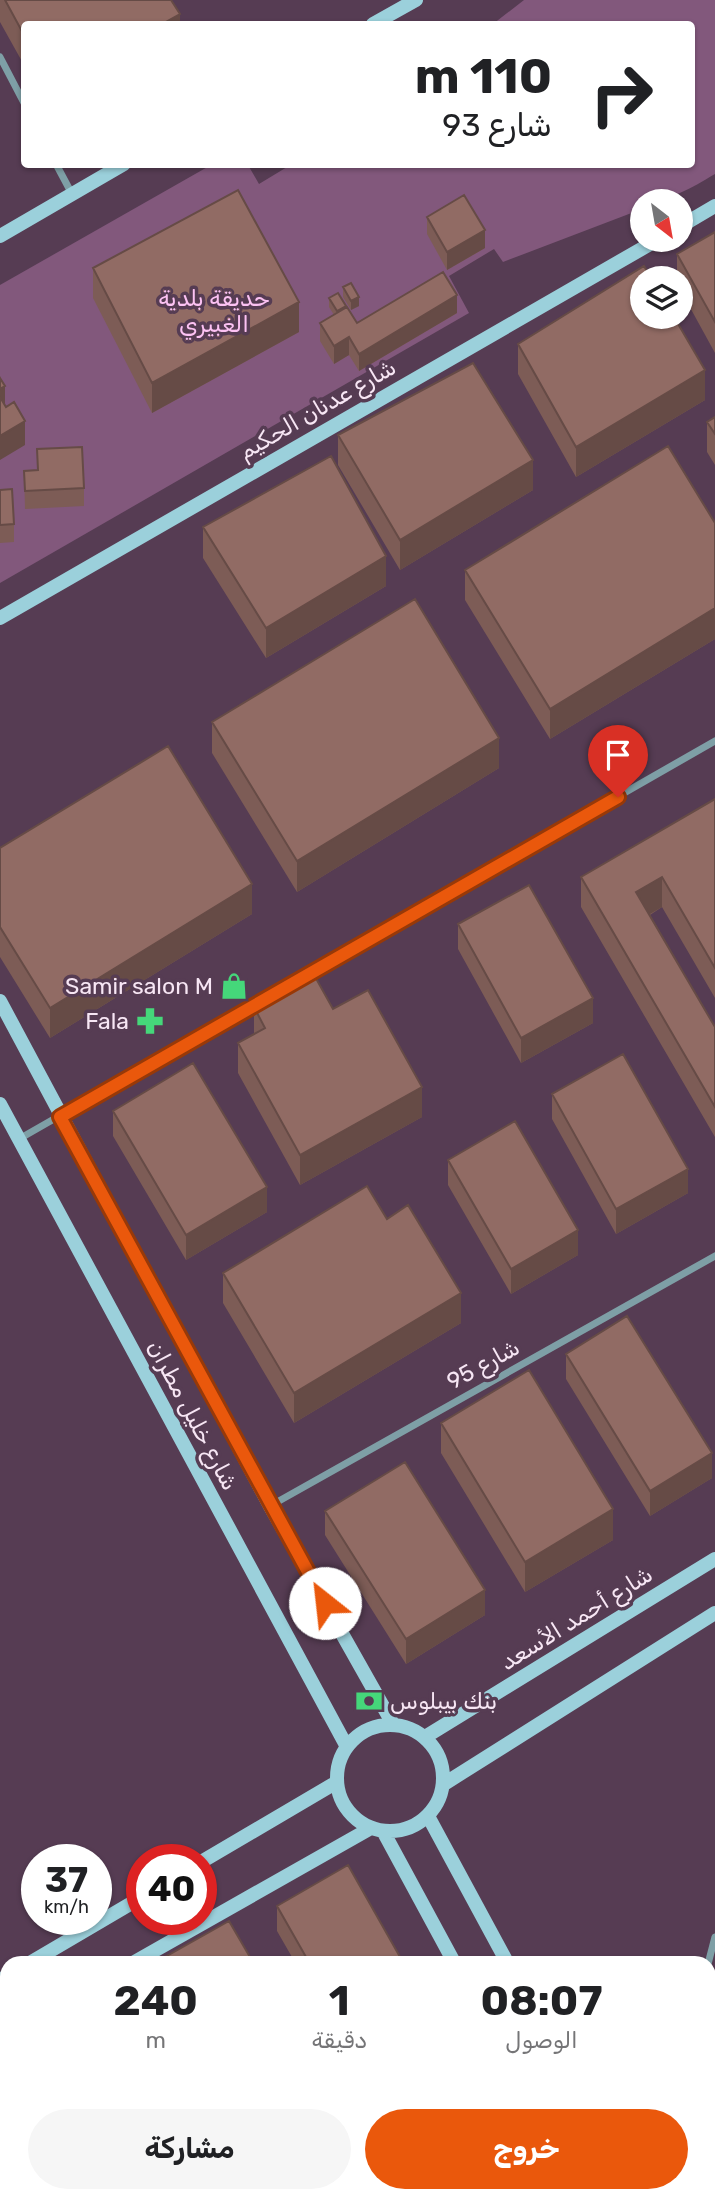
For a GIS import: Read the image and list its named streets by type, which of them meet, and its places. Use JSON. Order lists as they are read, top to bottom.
{
  "streets": {
    "street": [
      "شارع عدنان الحكيم",
      "شارع 95",
      "شارع خليل مطران",
      "شارع أحمد الأسعد"
    ]
  },
  "crossings": [
    ["شارع 95", "شارع خليل مطران"],
    ["شارع خليل مطران", "شارع أحمد الأسعد"]
  ],
  "parks": ["حديقة بلدية الغبيري"],
  "places": {
    "shop": ["Samir salon M"],
    "pharmacy": ["Fala"],
    "bank": ["بنك بيبلوس"]
  },
  "north": "bottom right",
  "page": {
    "turn": ["110 m", "شارع 93"],
    "speed": "37 km/h",
    "limit": "40",
    "eta": [
      "08:07",
      "الوصول",
      "1",
      "دقيقة",
      "240",
      "m"
    ],
    "buttons": ["خروج", "مشاركة"]
  }
}
